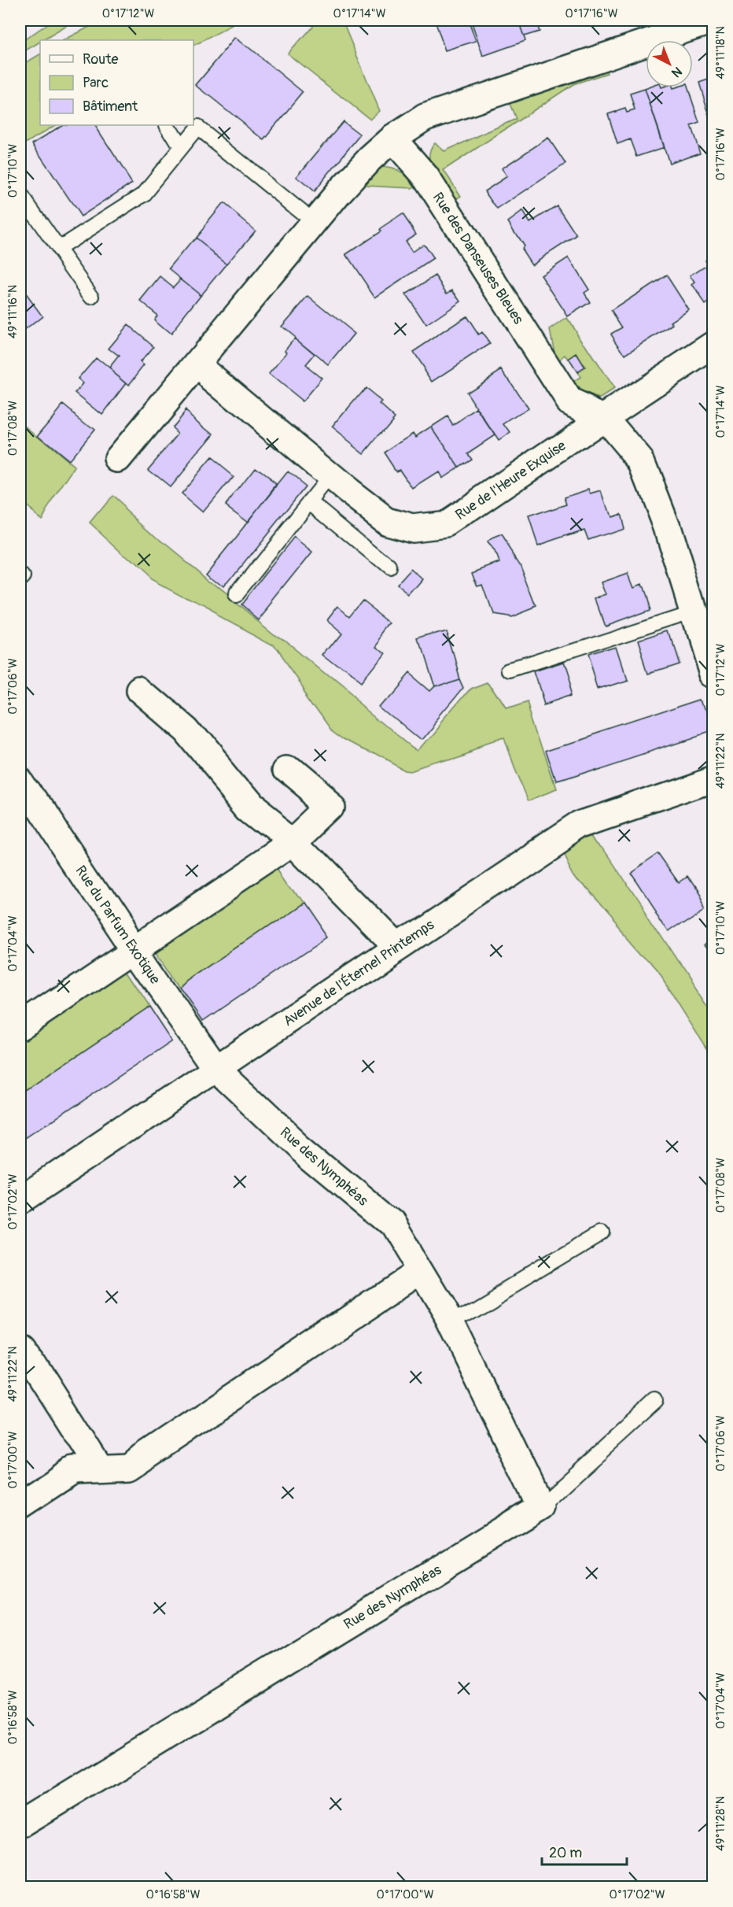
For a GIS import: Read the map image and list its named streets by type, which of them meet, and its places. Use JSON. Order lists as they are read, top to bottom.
{
  "streets": {
    "street": [
      "Rue des Danseuses Bleues",
      "Rue de l'Heure Exquise",
      "Rue du Parfum Exotique",
      "Avenue de l'Éternel Printemps",
      "Rue des Nymphéas"
    ]
  },
  "crossings": [
    ["Rue des Danseuses Bleues", "Rue de l'Heure Exquise"],
    ["Rue du Parfum Exotique", "Avenue de l'Éternel Printemps"],
    ["Rue du Parfum Exotique", "Rue des Nymphéas"],
    ["Avenue de l'Éternel Printemps", "Rue des Nymphéas"]
  ],
  "legend": ["Route", "Parc", "Bâtiment"],
  "scale_bar": "20 m",
  "north": "bottom right",
  "coordinates": [
    "0°17'12\"W",
    "0°17'14\"W",
    "0°17'16\"W",
    "49°11'18\"N",
    "0°17'10\"W",
    "49°11'16\"N",
    "0°17'08\"W",
    "0°17'06\"W",
    "49°11'22\"N",
    "0°17'04\"W",
    "0°17'02\"W",
    "0°17'00\"W",
    "0°16'58\"W",
    "49°11'28\"N"
  ]
}
